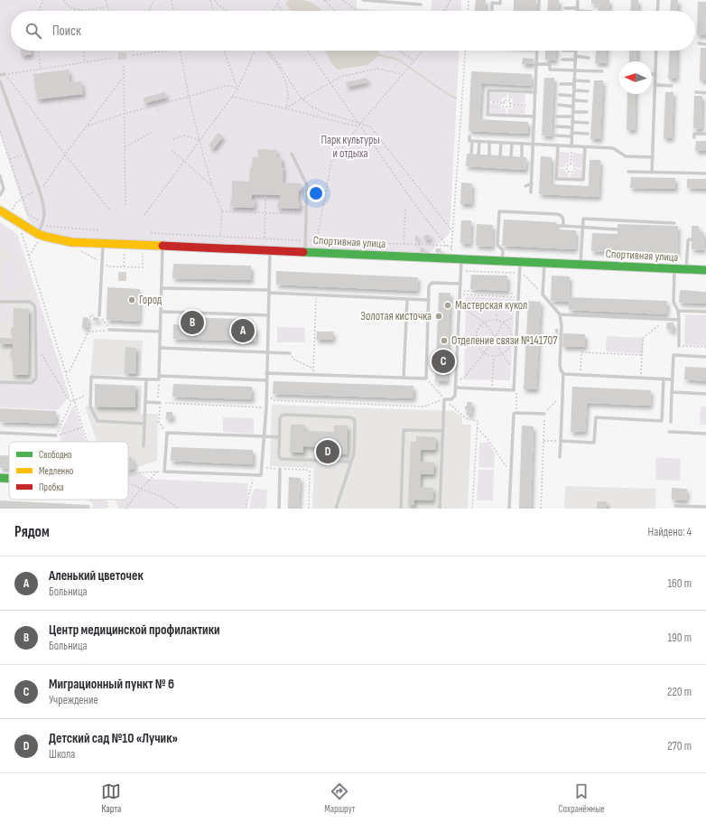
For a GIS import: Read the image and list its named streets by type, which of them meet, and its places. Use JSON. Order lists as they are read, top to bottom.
{
  "streets": {
    "street": ["Спортивная улица"]
  },
  "parks": ["Парк культуры и отдыха"],
  "places": [
    "Город",
    "Мастерская кукол",
    "Золотая кисточка",
    "Отделение связи №141707"
  ],
  "legend": ["Свободно", "Медленно", "Пробка"],
  "north": "left",
  "page": {
    "search": "Поиск",
    "pins": [
      "B",
      "A",
      "C",
      "D"
    ],
    "heading": ["Рядом", "Найдено: 4"],
    "list": [
      {
        "mark": "A",
        "name": "Аленький цветочек",
        "note": "Больница",
        "value": "160 m"
      },
      {
        "mark": "B",
        "name": "Центр медицинской профилактики",
        "note": "Больница",
        "value": "190 m"
      },
      {
        "mark": "C",
        "name": "Миграционный пункт № 6",
        "note": "Учреждение",
        "value": "220 m"
      },
      {
        "mark": "D",
        "name": "Детский сад №10 «Лучик»",
        "note": "Школа",
        "value": "270 m"
      }
    ],
    "nav": ["Карта", "Маршрут", "Сохранённые"]
  }
}
